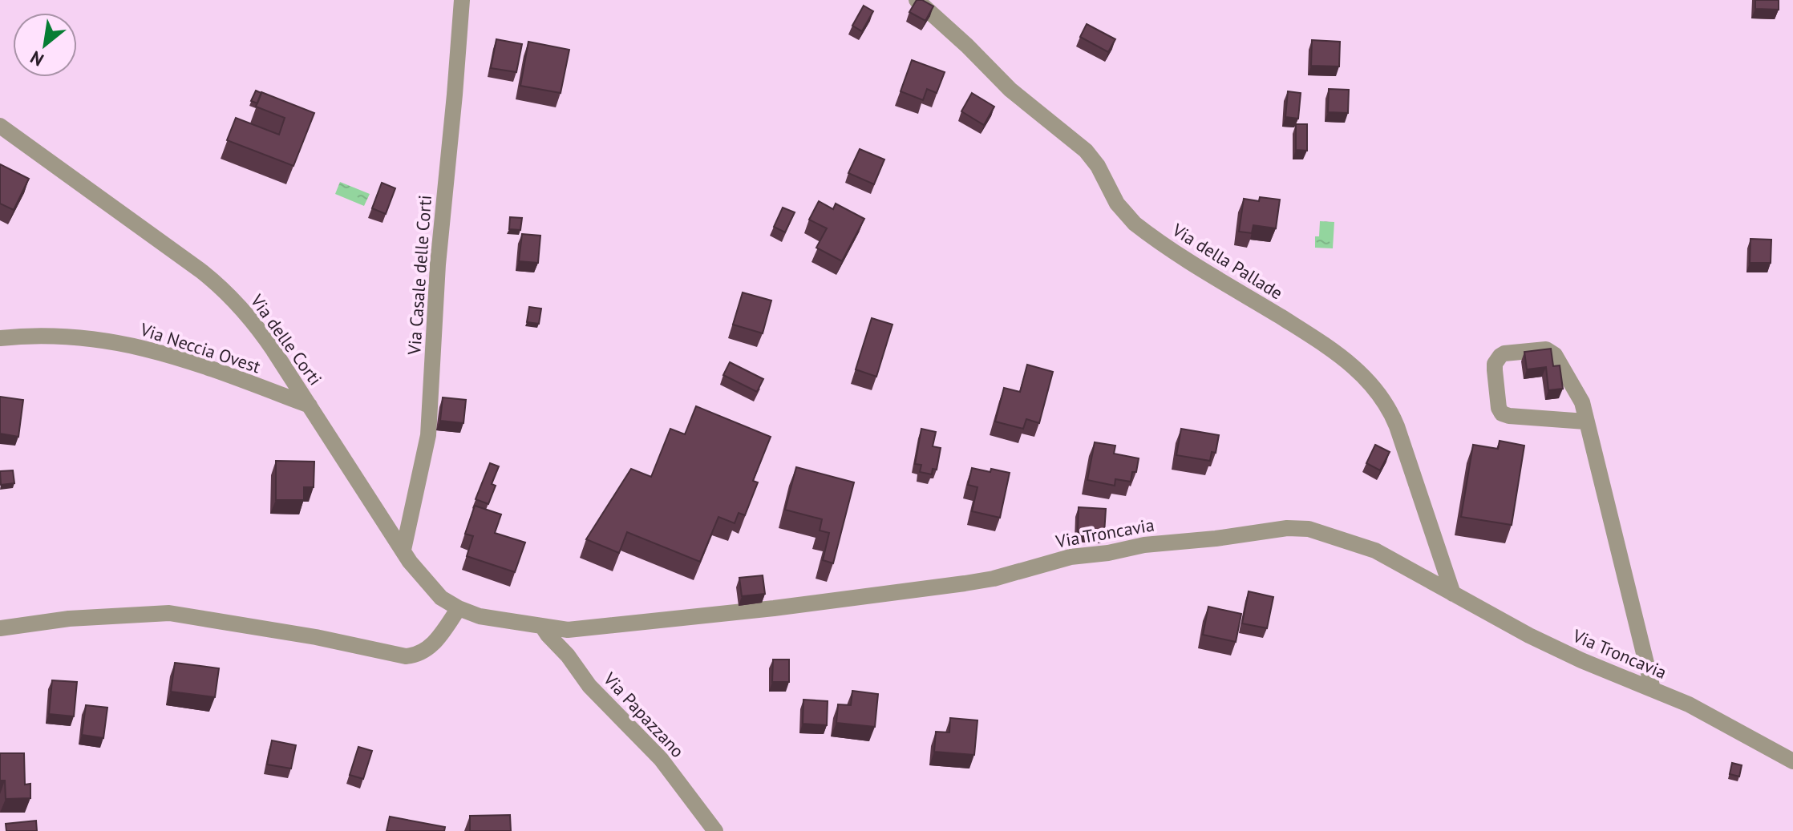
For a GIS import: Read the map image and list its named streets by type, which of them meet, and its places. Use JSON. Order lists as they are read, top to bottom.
{
  "streets": {
    "street": [
      "Via della Pallade",
      "Via Casale delle Corti",
      "Via delle Corti",
      "Via Neccia Ovest",
      "Via Troncavia",
      "Via Papazzano"
    ]
  },
  "crossings": [
    ["Via della Pallade", "Via Troncavia"],
    ["Via Casale delle Corti", "Via delle Corti"],
    ["Via Casale delle Corti", "Via Troncavia"],
    ["Via delle Corti", "Via Neccia Ovest"],
    ["Via delle Corti", "Via Troncavia"],
    ["Via Troncavia", "Via Papazzano"]
  ],
  "north": "bottom left"
}
